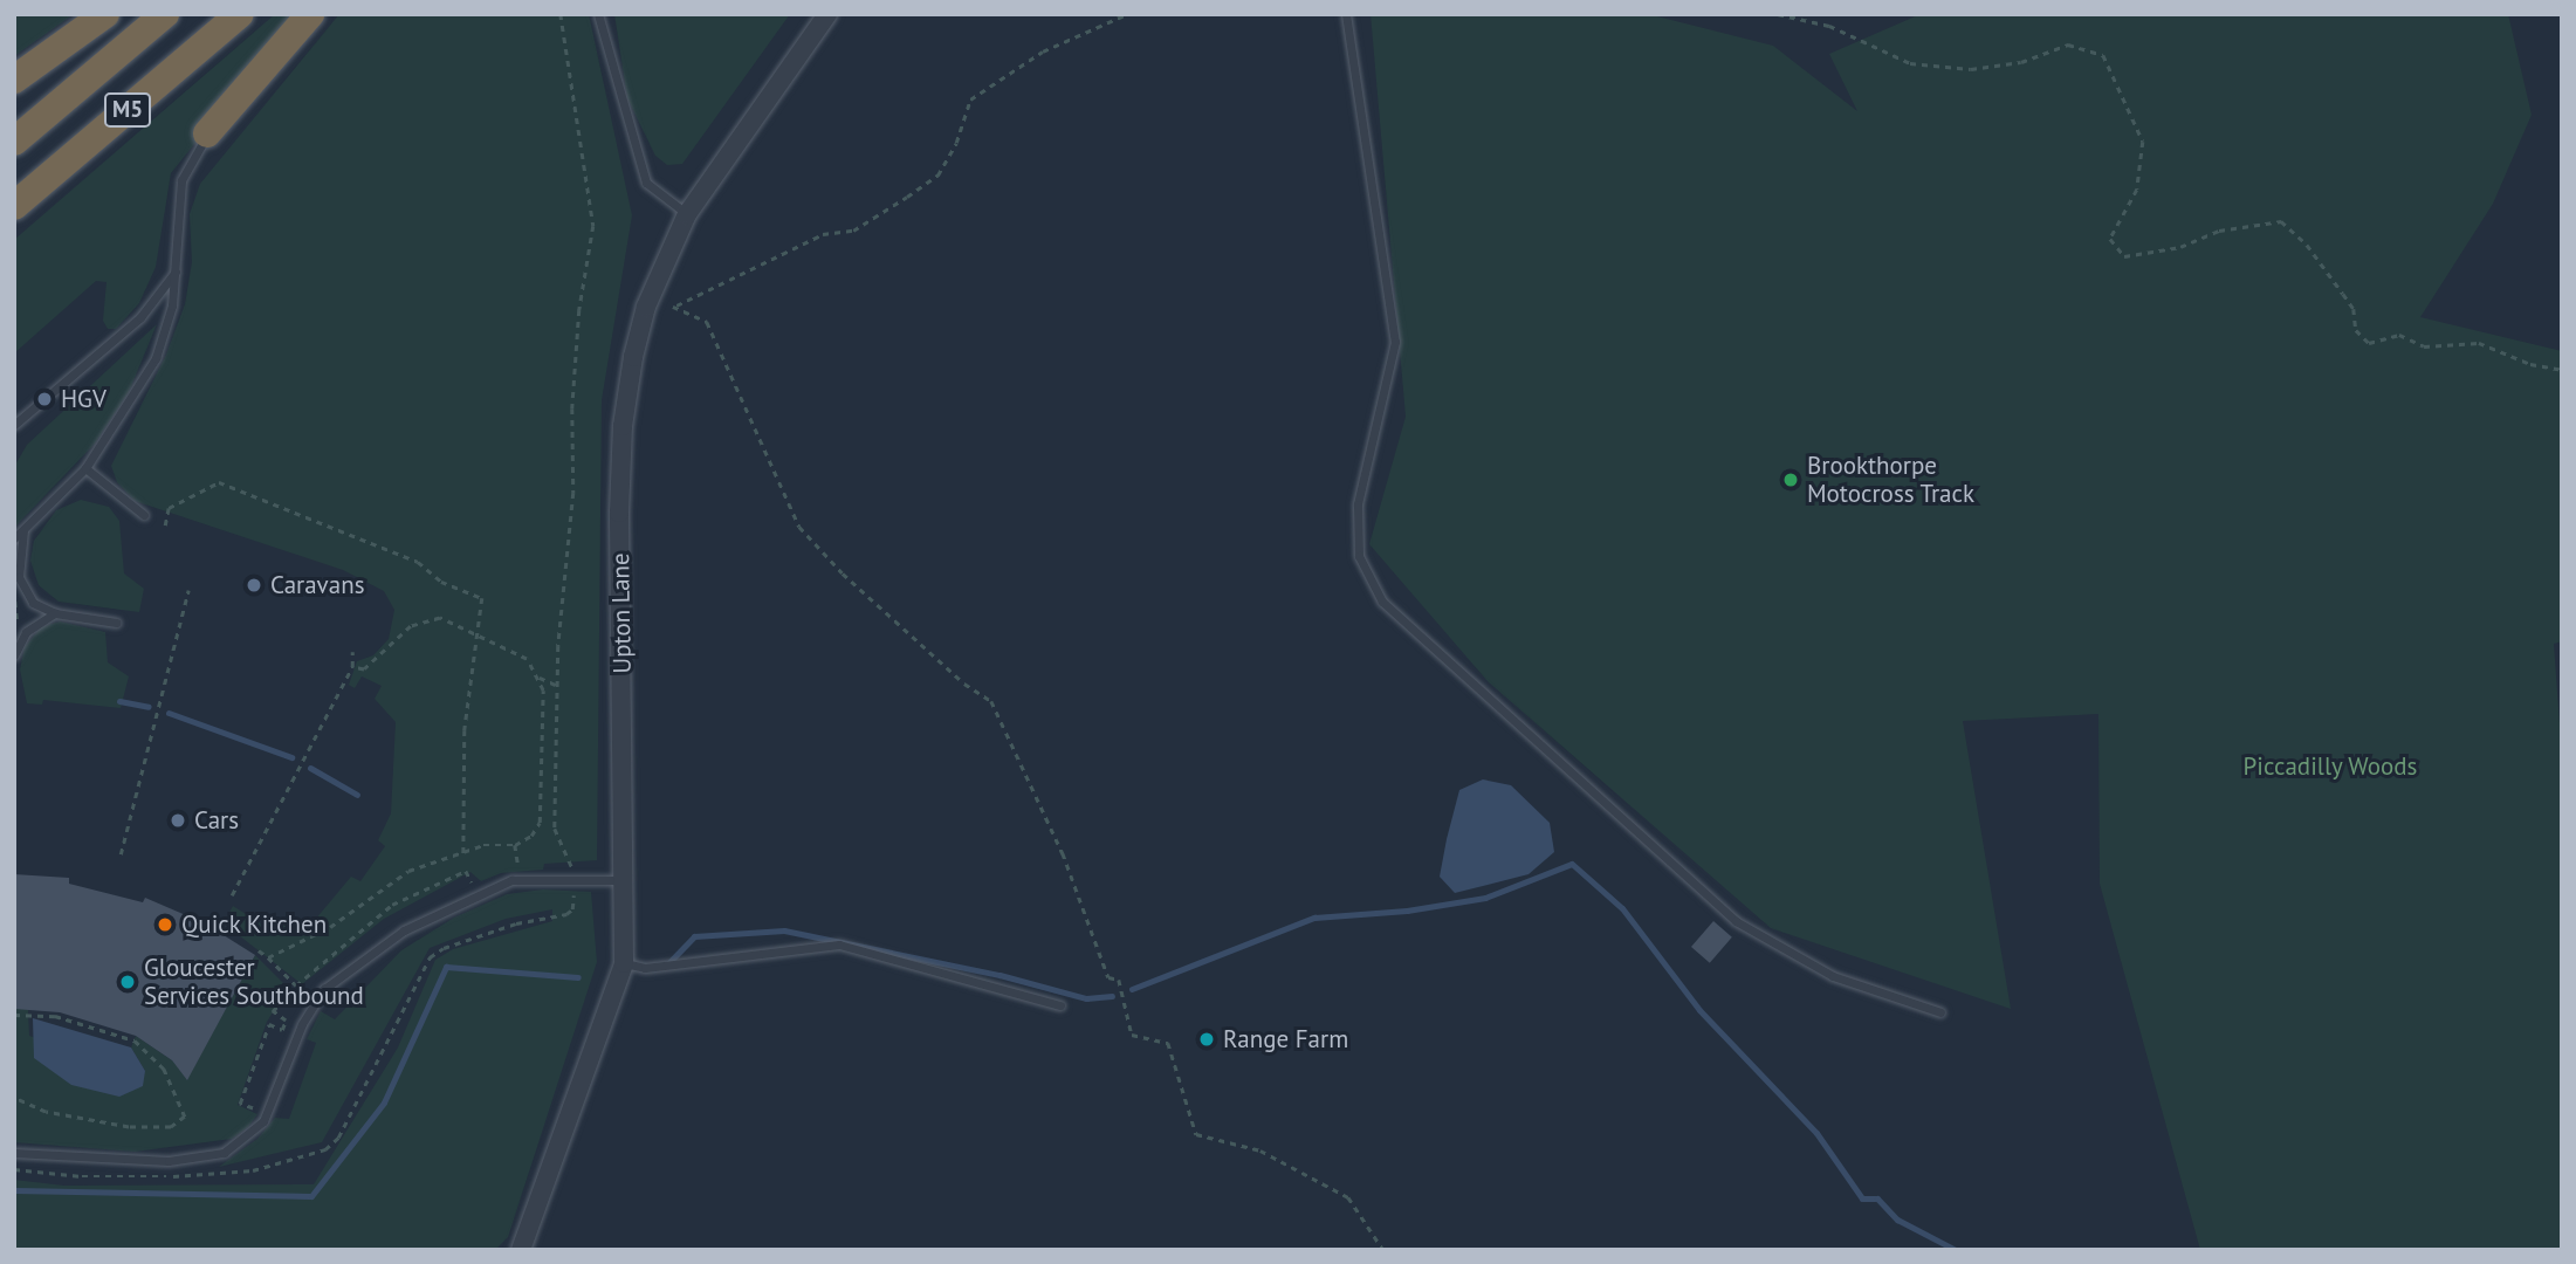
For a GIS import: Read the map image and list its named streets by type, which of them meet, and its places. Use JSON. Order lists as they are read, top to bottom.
{
  "streets": {
    "highway": ["M5"],
    "street": ["Upton Lane"]
  },
  "parks": ["Piccadilly Woods"],
  "places": [
    "HGV",
    "Brookthorpe Motocross Track",
    "Caravans",
    "Cars",
    "Quick Kitchen",
    "Gloucester Services Southbound",
    "Range Farm"
  ]
}
